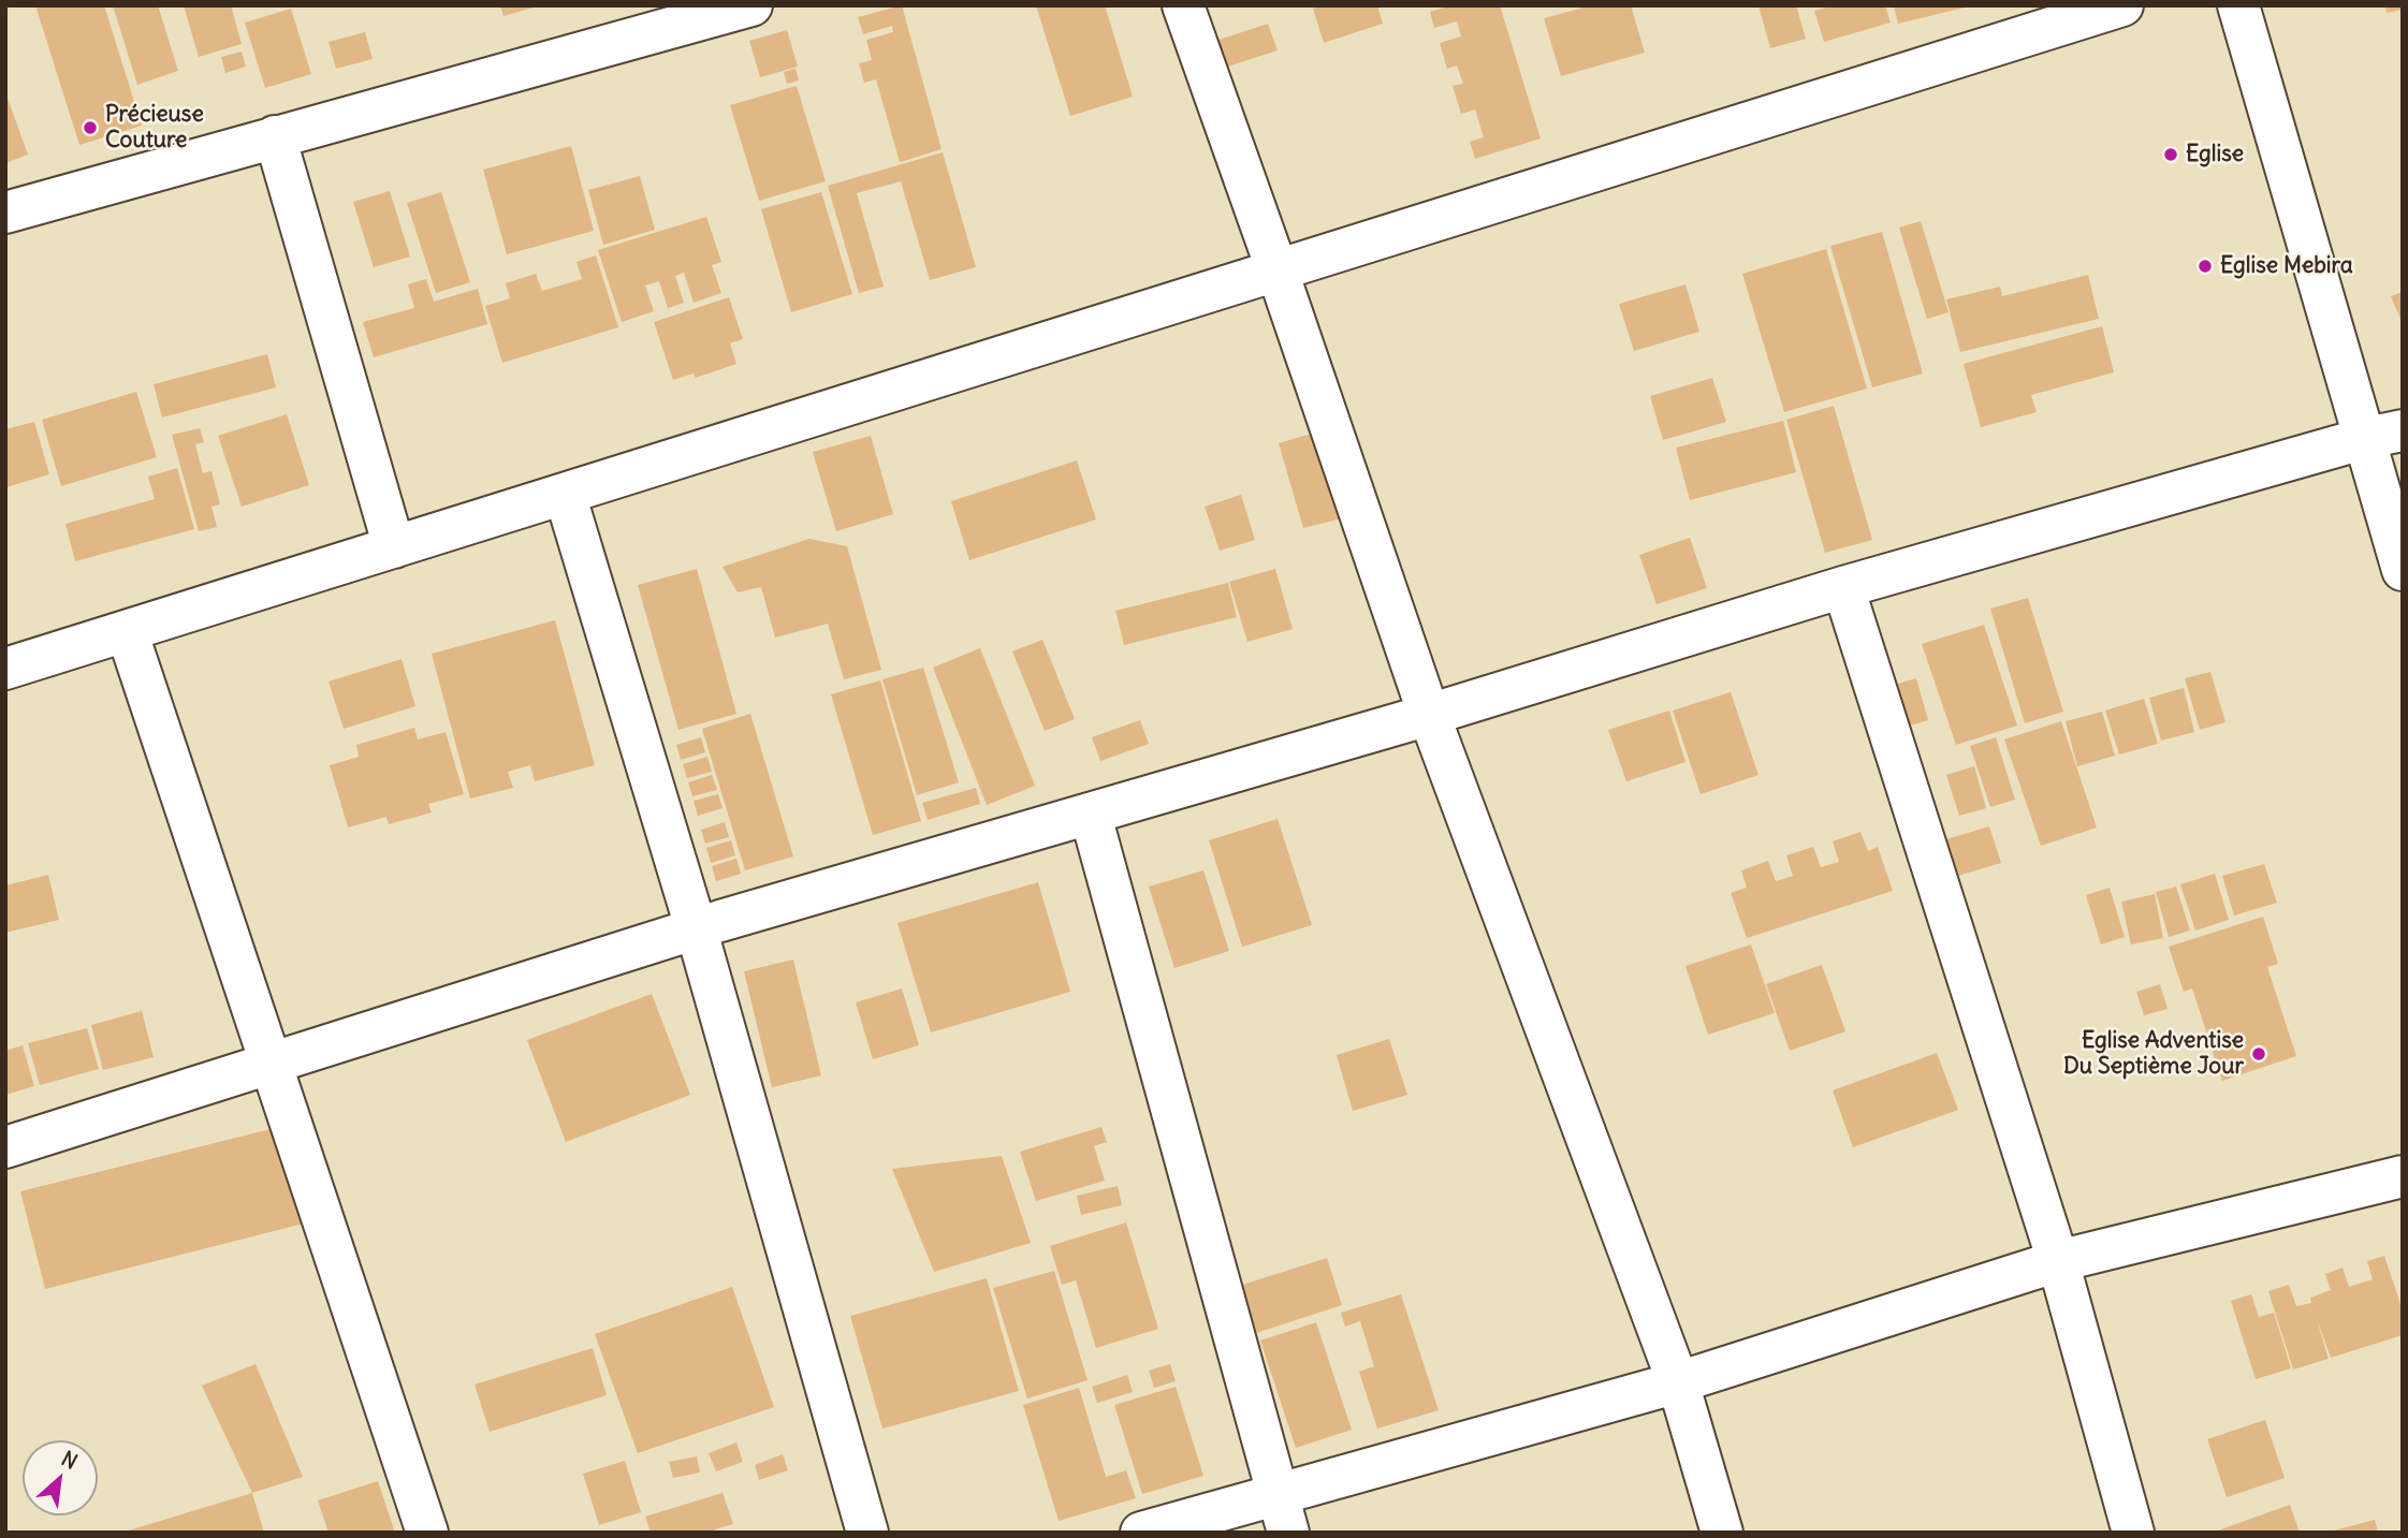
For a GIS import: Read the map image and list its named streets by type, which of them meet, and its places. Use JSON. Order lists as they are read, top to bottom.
{
  "places": [
    "Précieuse Couture",
    "Eglise",
    "Eglise Mebira",
    "Eglise Adventise Du Septième Jour"
  ],
  "north": "top right"
}
